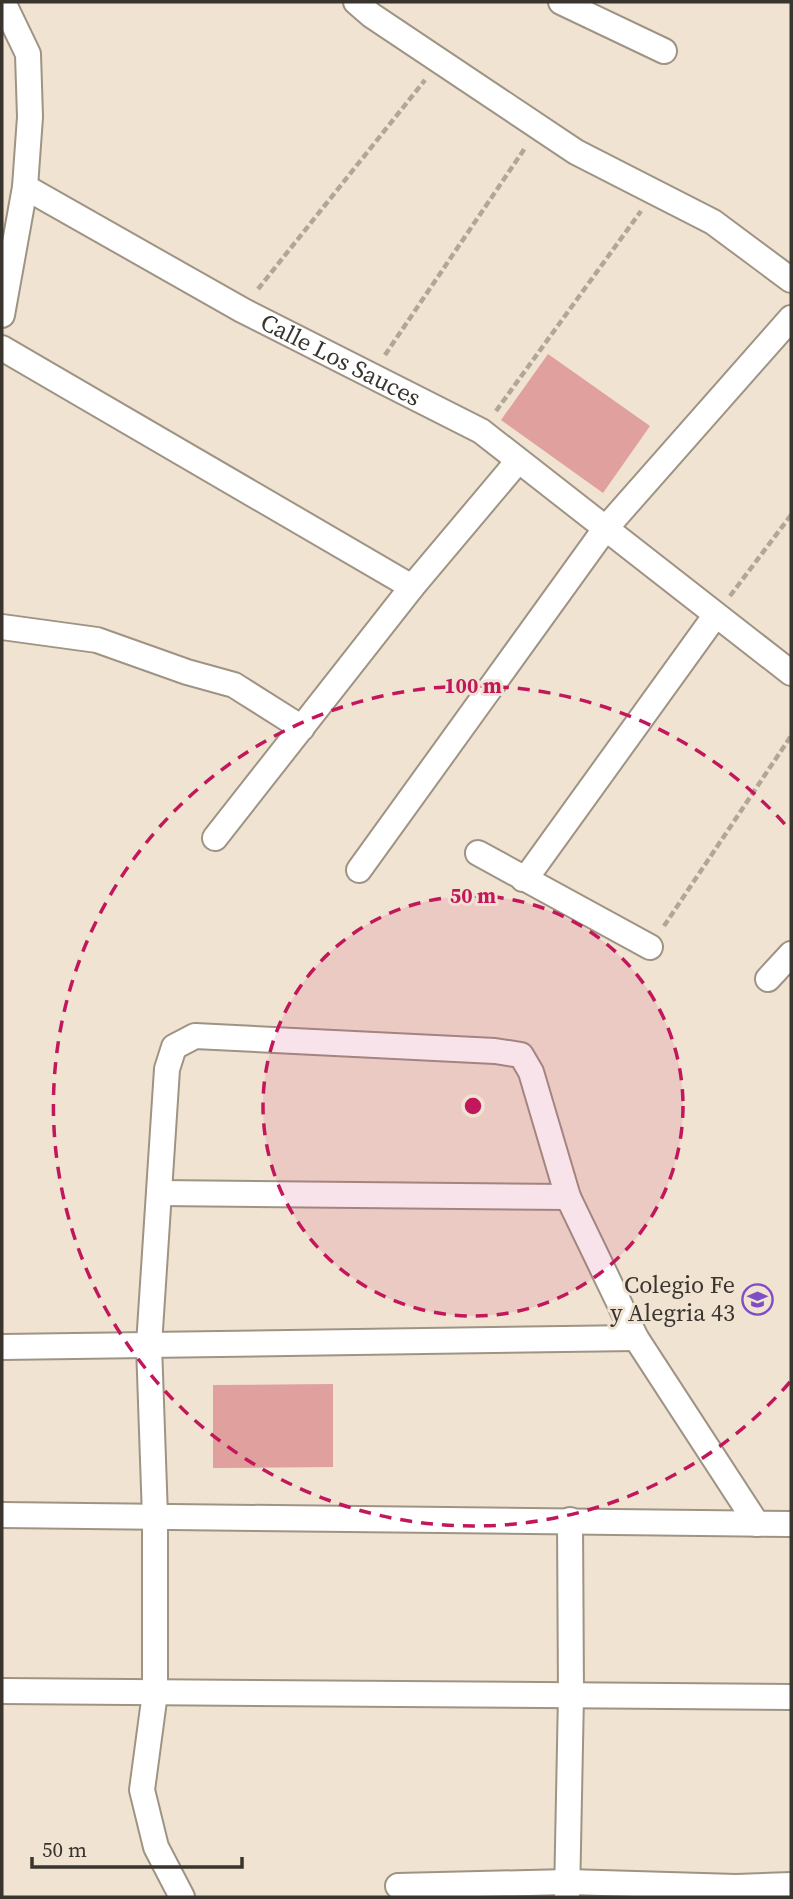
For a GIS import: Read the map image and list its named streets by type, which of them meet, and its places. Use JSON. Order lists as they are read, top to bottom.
{
  "streets": {
    "street": ["Calle Los Sauces"]
  },
  "places": {
    "school or university": ["Colegio Fe y Alegria 43"]
  },
  "scale_bar": "50 m",
  "rings": ["100 m", "50 m"]
}
